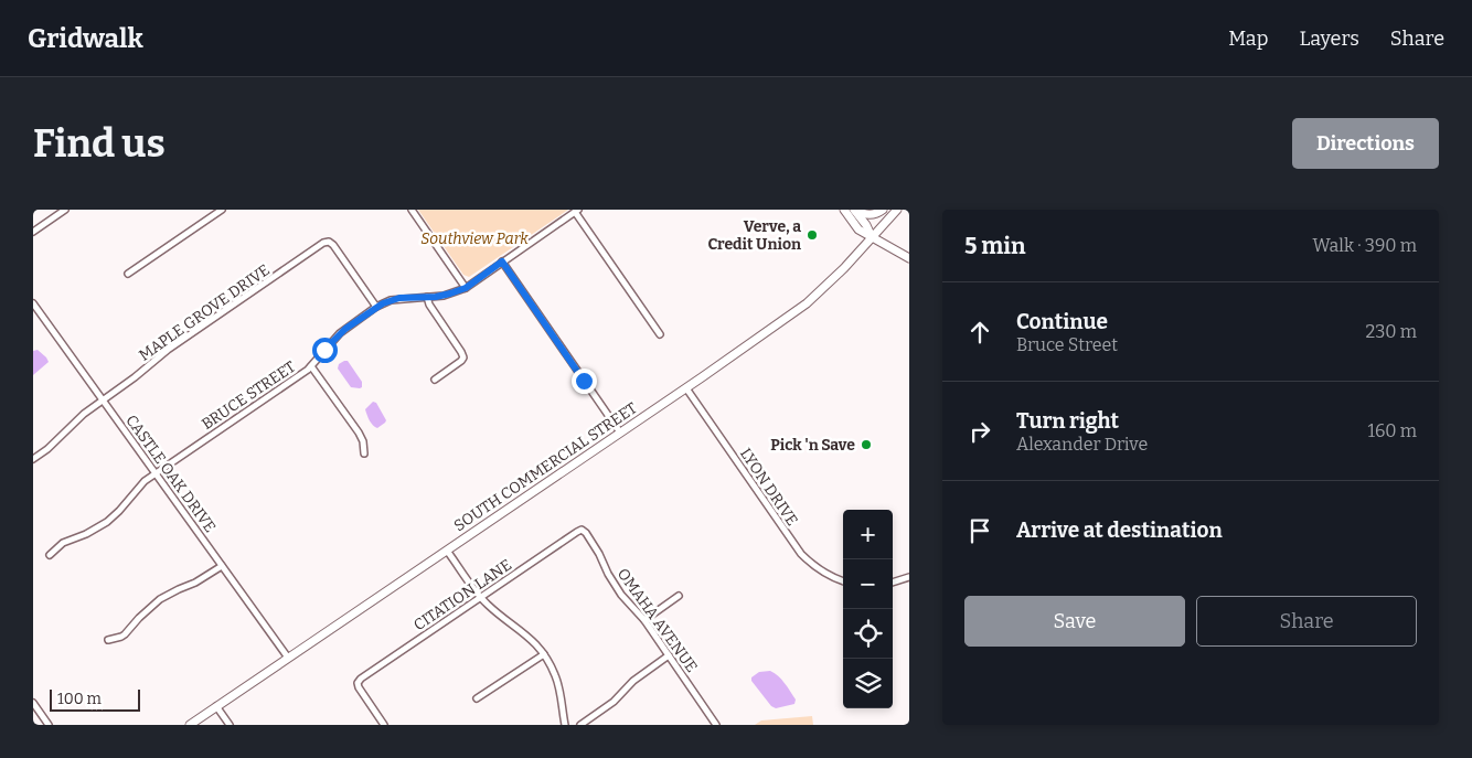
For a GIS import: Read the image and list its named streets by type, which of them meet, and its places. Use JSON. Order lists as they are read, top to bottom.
{
  "streets": {
    "main road": ["SOUTH COMMERCIAL STREET"],
    "street": [
      "MAPLE GROVE DRIVE",
      "BRUCE STREET",
      "CASTLE OAK DRIVE",
      "LYON DRIVE",
      "CITATION LANE",
      "OMAHA AVENUE"
    ]
  },
  "crossings": [
    ["MAPLE GROVE DRIVE", "BRUCE STREET"],
    ["MAPLE GROVE DRIVE", "CASTLE OAK DRIVE"],
    ["BRUCE STREET", "CASTLE OAK DRIVE"],
    ["SOUTH COMMERCIAL STREET", "CASTLE OAK DRIVE"],
    ["SOUTH COMMERCIAL STREET", "LYON DRIVE"],
    ["CITATION LANE", "OMAHA AVENUE"]
  ],
  "parks": ["Southview Park"],
  "places": ["Verve, a Credit Union", "Pick 'n Save"],
  "scale_bar": "100 m",
  "page": {
    "header": "Gridwalk",
    "nav": ["Map", "Layers", "Share"],
    "buttons": [
      "Directions",
      ["Save", "Share"]
    ],
    "title": "Find us",
    "heading": ["5 min", "Walk · 390 m"],
    "list": [
      ["Continue", "Bruce Street", "230 m"],
      ["Turn right", "Alexander Drive", "160 m"],
      "Arrive at destination"
    ],
    "map_buttons": ["+", "−"],
    "scale": "100 m"
  }
}
